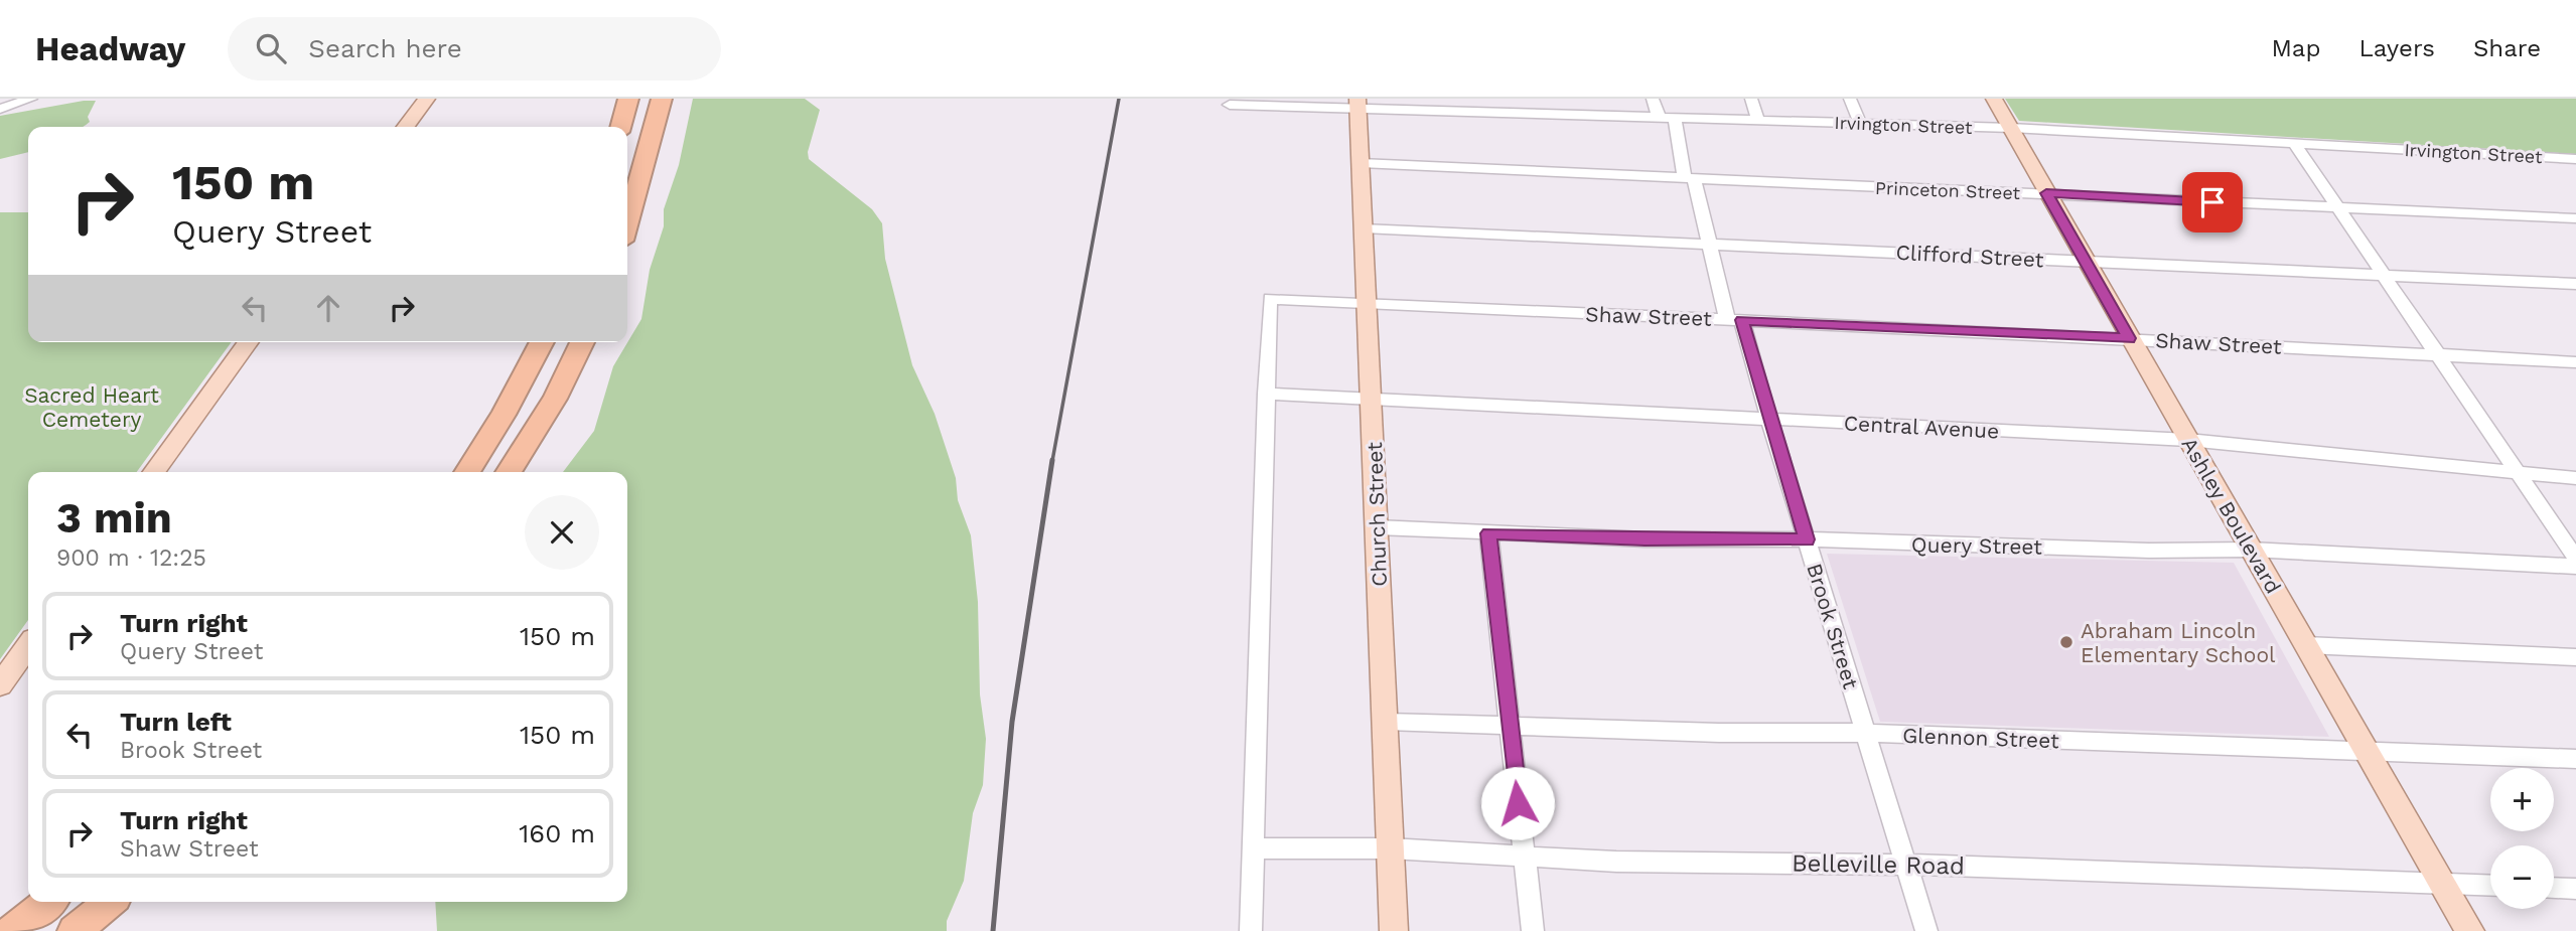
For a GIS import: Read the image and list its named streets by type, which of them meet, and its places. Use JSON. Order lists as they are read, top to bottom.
{
  "streets": {
    "main road": ["Church Street", "Ashley Boulevard"],
    "street": [
      "Irvington Street",
      "Princeton Street",
      "Clifford Street",
      "Shaw Street",
      "Central Avenue",
      "Query Street",
      "Brook Street",
      "Glennon Street",
      "Belleville Road"
    ]
  },
  "crossings": [
    ["Irvington Street", "Church Street"],
    ["Irvington Street", "Ashley Boulevard"],
    ["Irvington Street", "Brook Street"],
    ["Princeton Street", "Church Street"],
    ["Princeton Street", "Ashley Boulevard"],
    ["Princeton Street", "Brook Street"],
    ["Clifford Street", "Church Street"],
    ["Clifford Street", "Ashley Boulevard"],
    ["Clifford Street", "Brook Street"],
    ["Shaw Street", "Central Avenue"],
    ["Shaw Street", "Church Street"],
    ["Shaw Street", "Ashley Boulevard"],
    ["Shaw Street", "Brook Street"],
    ["Central Avenue", "Church Street"],
    ["Central Avenue", "Ashley Boulevard"],
    ["Central Avenue", "Brook Street"],
    ["Church Street", "Query Street"],
    ["Church Street", "Glennon Street"],
    ["Church Street", "Belleville Road"],
    ["Ashley Boulevard", "Query Street"],
    ["Ashley Boulevard", "Glennon Street"],
    ["Ashley Boulevard", "Belleville Road"],
    ["Query Street", "Brook Street"],
    ["Brook Street", "Glennon Street"],
    ["Brook Street", "Belleville Road"]
  ],
  "parks": ["Sacred Heart Cemetery"],
  "places": ["Abraham Lincoln Elementary School"],
  "page": {
    "header": "Headway",
    "search": "Search here",
    "nav": ["Map", "Layers", "Share"],
    "turn": ["150 m", "Query Street"],
    "heading": ["3 min", "900 m · 12:25"],
    "list": [
      {
        "name": "Turn right",
        "note": "Query Street",
        "value": "150 m"
      },
      {
        "name": "Turn left",
        "note": "Brook Street",
        "value": "150 m"
      },
      {
        "name": "Turn right",
        "note": "Shaw Street",
        "value": "160 m"
      }
    ],
    "map_buttons": ["+", "−"]
  }
}
